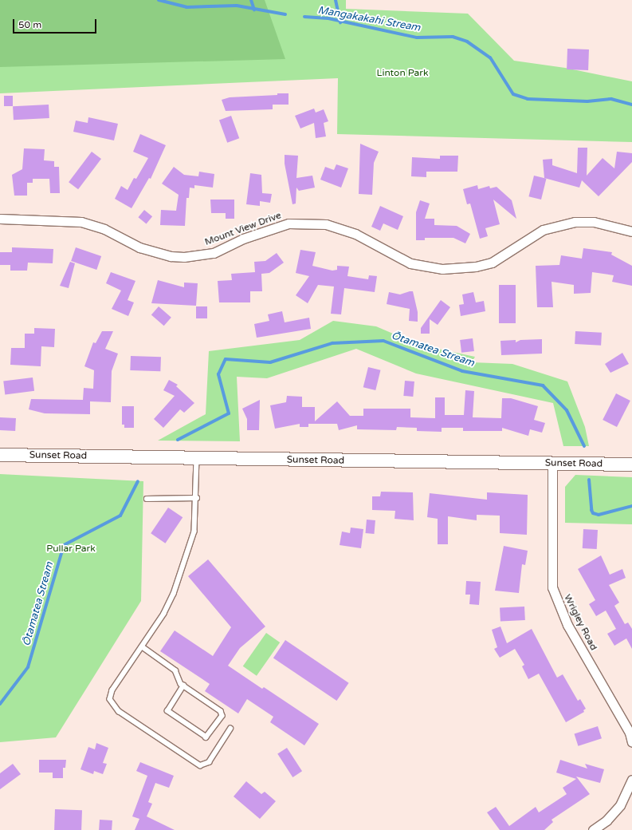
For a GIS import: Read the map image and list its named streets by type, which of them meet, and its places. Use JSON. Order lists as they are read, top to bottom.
{
  "streets": {
    "main road": ["Sunset Road"],
    "street": ["Mount View Drive", "Wrigley Road"]
  },
  "crossings": [
    ["Sunset Road", "Wrigley Road"]
  ],
  "water": ["Mangakakahi Stream", "Ōtamatea Stream"],
  "parks": ["Linton Park", "Pullar Park"],
  "scale_bar": "50 m"
}
